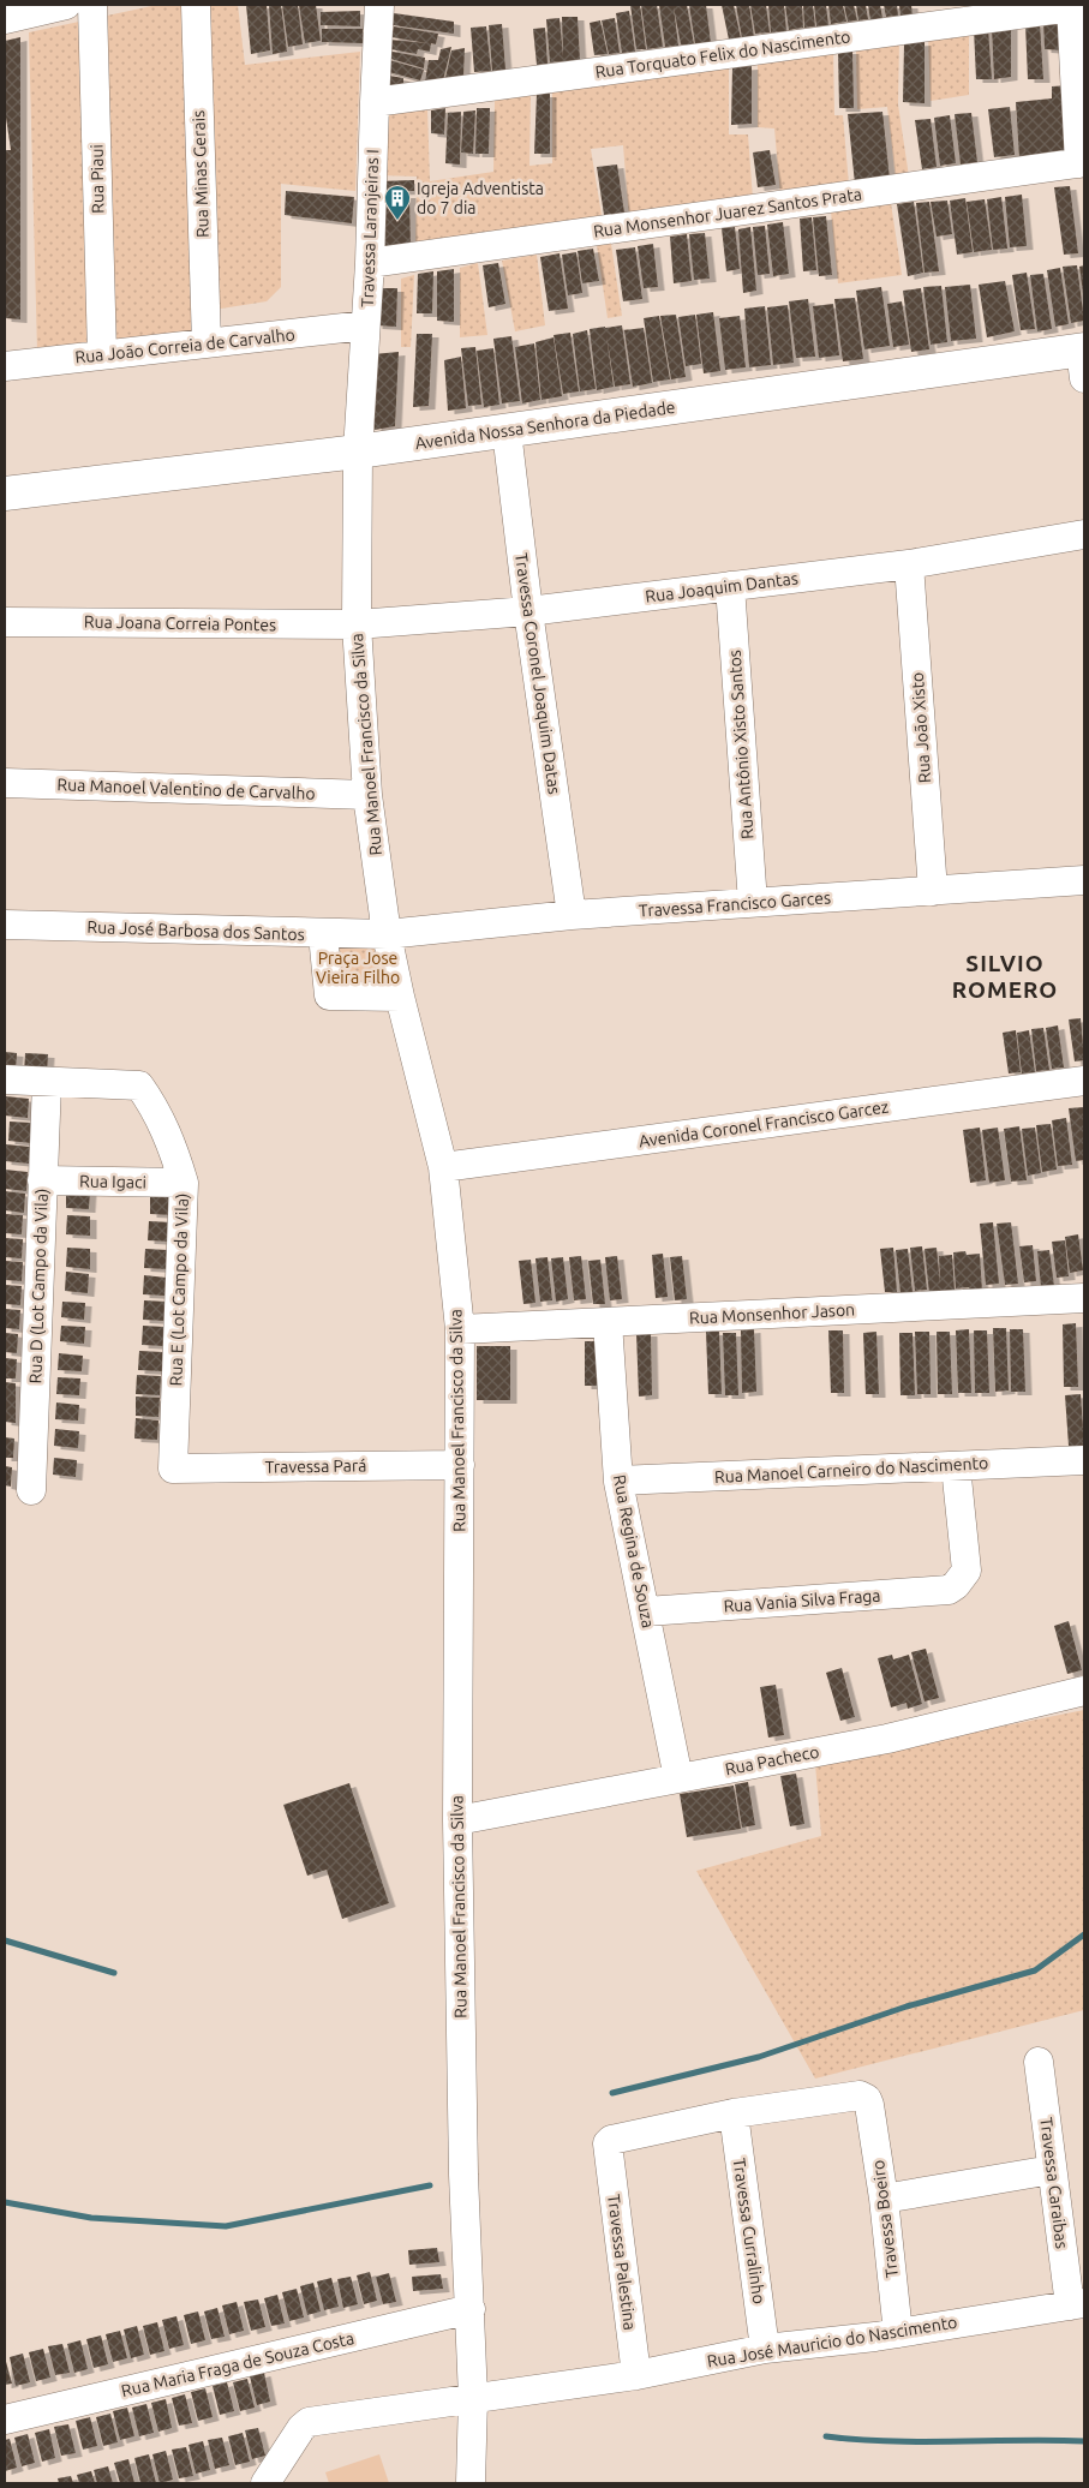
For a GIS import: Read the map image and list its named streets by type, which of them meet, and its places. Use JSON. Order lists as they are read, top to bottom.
{
  "streets": {
    "main road": ["Avenida Nossa Senhora da Piedade"],
    "street": [
      "Rua Torquato Felix do Nascimento",
      "Rua Minas Gerais",
      "Rua Piaui",
      "Rua Monsenhor Juarez Santos Prata",
      "Travessa Laranjeiras I",
      "Rua João Correia de Carvalho",
      "Rua Joaquim Dantas",
      "Rua Joana Correia Pontes",
      "Travessa Coronel Joaquim Datas",
      "Rua João Xisto",
      "Rua Manoel Francisco da Silva",
      "Rua Antônio Xisto Santos",
      "Rua Manoel Valentino de Carvalho",
      "Travessa Francisco Garces",
      "Rua José Barbosa dos Santos",
      "Avenida Coronel Francisco Garcez",
      "Rua Igaci",
      "Rua D (Lot Campo da Vila)",
      "Rua E (Lot Campo da Vila)",
      "Rua Monsenhor Jason",
      "Travessa Pará",
      "Rua Manoel Carneiro do Nascimento",
      "Rua Regina de Souza",
      "Rua Vania Silva Fraga",
      "Rua Pacheco",
      "Travessa Caraibas",
      "Travessa Boeiro",
      "Travessa Curralinho",
      "Travessa Palestina",
      "Rua José Mauricio do Nascimento",
      "Rua Maria Fraga de Souza Costa"
    ]
  },
  "crossings": [
    ["Rua Torquato Felix do Nascimento", "Travessa Laranjeiras I"],
    ["Rua Minas Gerais", "Rua João Correia de Carvalho"],
    ["Rua Piaui", "Rua João Correia de Carvalho"],
    ["Rua Monsenhor Juarez Santos Prata", "Travessa Laranjeiras I"],
    ["Travessa Laranjeiras I", "Rua João Correia de Carvalho"],
    ["Travessa Laranjeiras I", "Avenida Nossa Senhora da Piedade"],
    ["Travessa Laranjeiras I", "Rua Manoel Francisco da Silva"],
    ["Avenida Nossa Senhora da Piedade", "Travessa Coronel Joaquim Datas"],
    ["Avenida Nossa Senhora da Piedade", "Rua Manoel Francisco da Silva"],
    ["Rua Joaquim Dantas", "Rua Joana Correia Pontes"],
    ["Rua Joaquim Dantas", "Travessa Coronel Joaquim Datas"],
    ["Rua Joaquim Dantas", "Rua João Xisto"],
    ["Rua Joaquim Dantas", "Rua Manoel Francisco da Silva"],
    ["Rua Joaquim Dantas", "Rua Antônio Xisto Santos"],
    ["Rua Joana Correia Pontes", "Rua Manoel Francisco da Silva"],
    ["Travessa Coronel Joaquim Datas", "Travessa Francisco Garces"],
    ["Rua João Xisto", "Travessa Francisco Garces"],
    ["Rua Manoel Francisco da Silva", "Rua Manoel Valentino de Carvalho"],
    ["Rua Manoel Francisco da Silva", "Travessa Francisco Garces"],
    ["Rua Manoel Francisco da Silva", "Rua José Barbosa dos Santos"],
    ["Rua Manoel Francisco da Silva", "Avenida Coronel Francisco Garcez"],
    ["Rua Manoel Francisco da Silva", "Rua Monsenhor Jason"],
    ["Rua Manoel Francisco da Silva", "Travessa Pará"],
    ["Rua Manoel Francisco da Silva", "Rua Pacheco"],
    ["Rua Manoel Francisco da Silva", "Rua José Mauricio do Nascimento"],
    ["Rua Manoel Francisco da Silva", "Rua Maria Fraga de Souza Costa"],
    ["Rua Antônio Xisto Santos", "Travessa Francisco Garces"],
    ["Travessa Francisco Garces", "Rua José Barbosa dos Santos"],
    ["Rua Igaci", "Rua D (Lot Campo da Vila)"],
    ["Rua Igaci", "Rua E (Lot Campo da Vila)"],
    ["Rua D (Lot Campo da Vila)", "Rua E (Lot Campo da Vila)"],
    ["Rua E (Lot Campo da Vila)", "Travessa Pará"],
    ["Rua Monsenhor Jason", "Rua Regina de Souza"],
    ["Rua Manoel Carneiro do Nascimento", "Rua Regina de Souza"],
    ["Rua Manoel Carneiro do Nascimento", "Rua Vania Silva Fraga"],
    ["Rua Regina de Souza", "Rua Vania Silva Fraga"],
    ["Rua Regina de Souza", "Rua Pacheco"],
    ["Travessa Caraibas", "Rua José Mauricio do Nascimento"],
    ["Travessa Boeiro", "Travessa Curralinho"],
    ["Travessa Boeiro", "Travessa Palestina"],
    ["Travessa Boeiro", "Rua José Mauricio do Nascimento"],
    ["Travessa Curralinho", "Travessa Palestina"],
    ["Travessa Curralinho", "Rua José Mauricio do Nascimento"],
    ["Travessa Palestina", "Rua José Mauricio do Nascimento"]
  ],
  "districts": ["SILVIO ROMERO"],
  "parks": ["Praça Jose Vieira Filho"],
  "places": {
    "building": ["Igreja Adventista do 7 dia"]
  }
}
